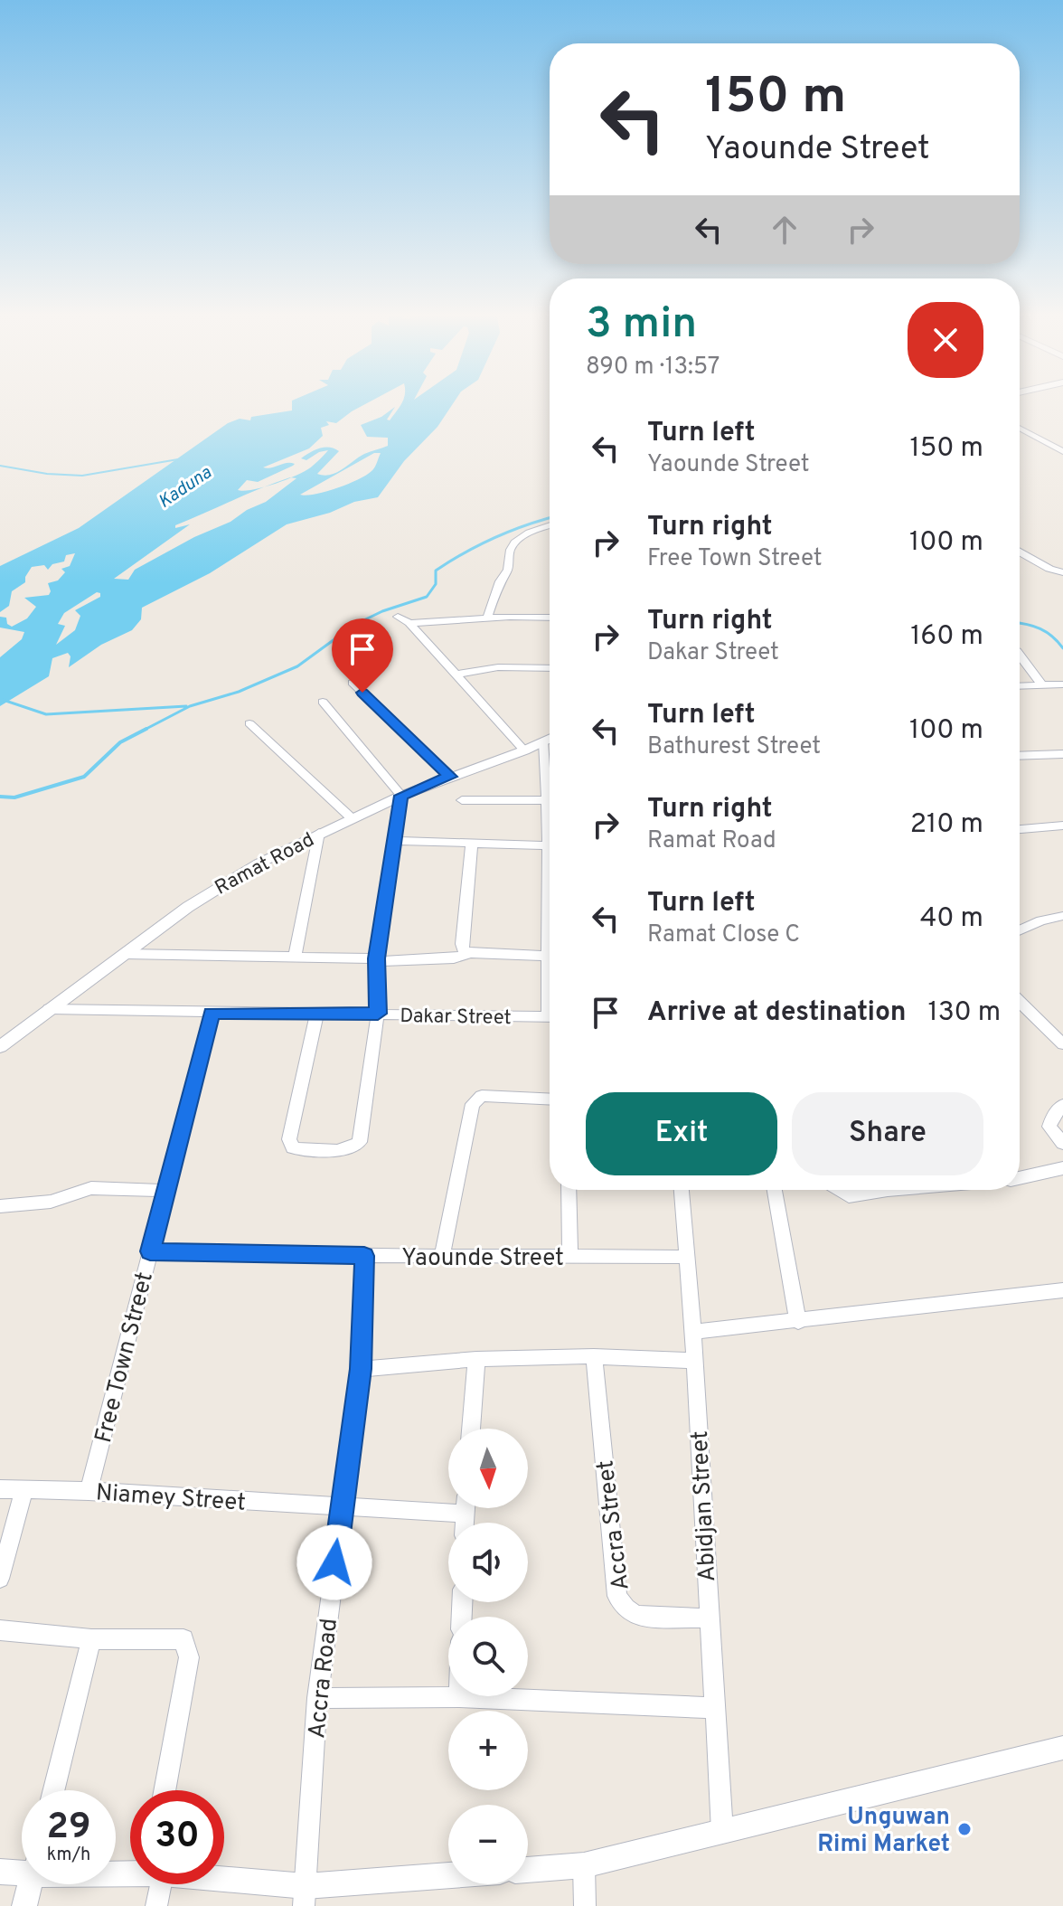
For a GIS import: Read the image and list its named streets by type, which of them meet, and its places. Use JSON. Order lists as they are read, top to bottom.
{
  "streets": {
    "street": [
      "Ramat Road",
      "Dakar Street",
      "Yaounde Street",
      "Free Town Street",
      "Niamey Street",
      "Abidjan Street",
      "Accra Street",
      "Accra Road"
    ]
  },
  "crossings": [
    ["Ramat Road", "Dakar Street"],
    ["Dakar Street", "Free Town Street"],
    ["Yaounde Street", "Free Town Street"],
    ["Yaounde Street", "Abidjan Street"],
    ["Yaounde Street", "Accra Road"],
    ["Free Town Street", "Niamey Street"],
    ["Niamey Street", "Accra Road"],
    ["Abidjan Street", "Accra Street"]
  ],
  "water": ["Kaduna"],
  "places": ["Unguwan Rimi Market"],
  "north": "bottom",
  "page": {
    "turn": ["150 m", "Yaounde Street"],
    "heading": ["3 min", "890 m · 13:57"],
    "list": [
      {
        "name": "Turn left",
        "note": "Yaounde Street",
        "value": "150 m"
      },
      {
        "name": "Turn right",
        "note": "Free Town Street",
        "value": "100 m"
      },
      {
        "name": "Turn right",
        "note": "Dakar Street",
        "value": "160 m"
      },
      {
        "name": "Turn left",
        "note": "Bathurest Street",
        "value": "100 m"
      },
      {
        "name": "Turn right",
        "note": "Ramat Road",
        "value": "210 m"
      },
      {
        "name": "Turn left",
        "note": "Ramat Close C",
        "value": "40 m"
      },
      {
        "name": "Arrive at destination",
        "value": "130 m"
      }
    ],
    "buttons": ["Exit", "Share"],
    "map_buttons": ["+", "−"],
    "speed": "29 km/h",
    "limit": "30"
  }
}
